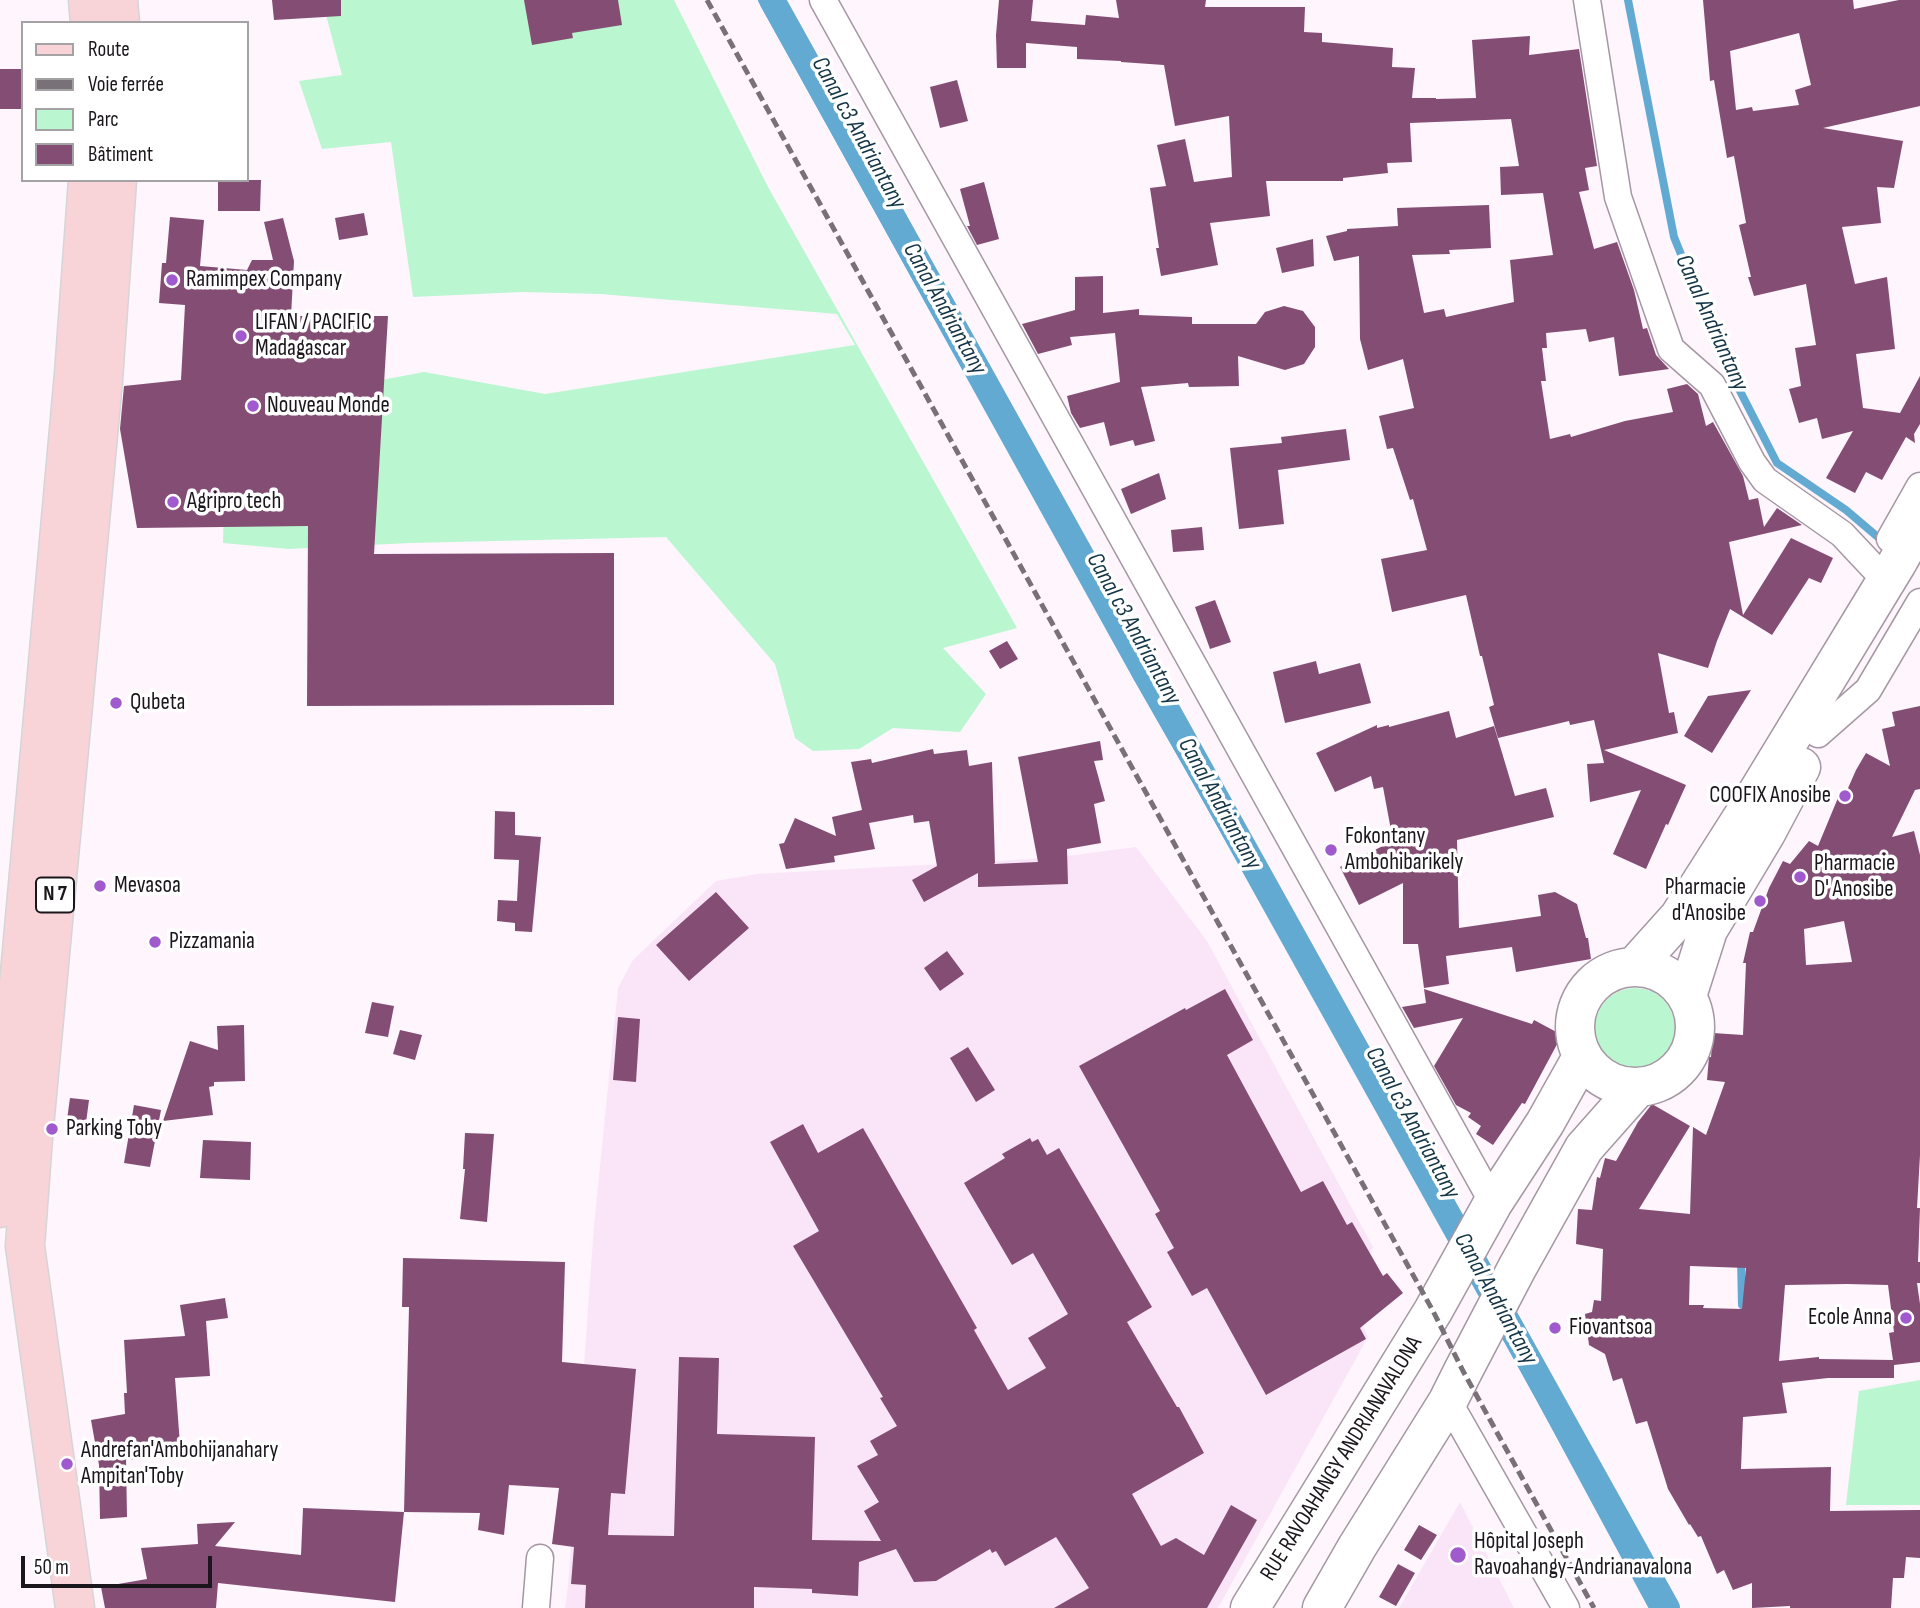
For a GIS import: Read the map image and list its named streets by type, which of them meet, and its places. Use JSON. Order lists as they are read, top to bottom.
{
  "streets": {
    "main road": ["N 7", "RUE RAVOAHANGY ANDRIANAVALONA"]
  },
  "water": ["Canal c3 Andriantany", "Canal Andriantany"],
  "places": [
    "Ramimpex Company",
    "LIFAN / PACIFIC Madagascar",
    "Nouveau Monde",
    "Agripro tech",
    "Qubeta",
    "COOFIX Anosibe",
    "Fokontany Ambohibarikely",
    "Pharmacie D' Anosibe",
    "Mevasoa",
    "Pharmacie d'Anosibe",
    "Pizzamania",
    "Parking Toby",
    "Ecole Anna",
    "Fiovantsoa",
    "Andrefan'Ambohijanahary Ampitan'Toby",
    "Hôpital Joseph Ravoahangy-Andrianavalona"
  ],
  "legend": [
    "Route",
    "Voie ferrée",
    "Parc",
    "Bâtiment"
  ],
  "scale_bar": "50 m"
}
